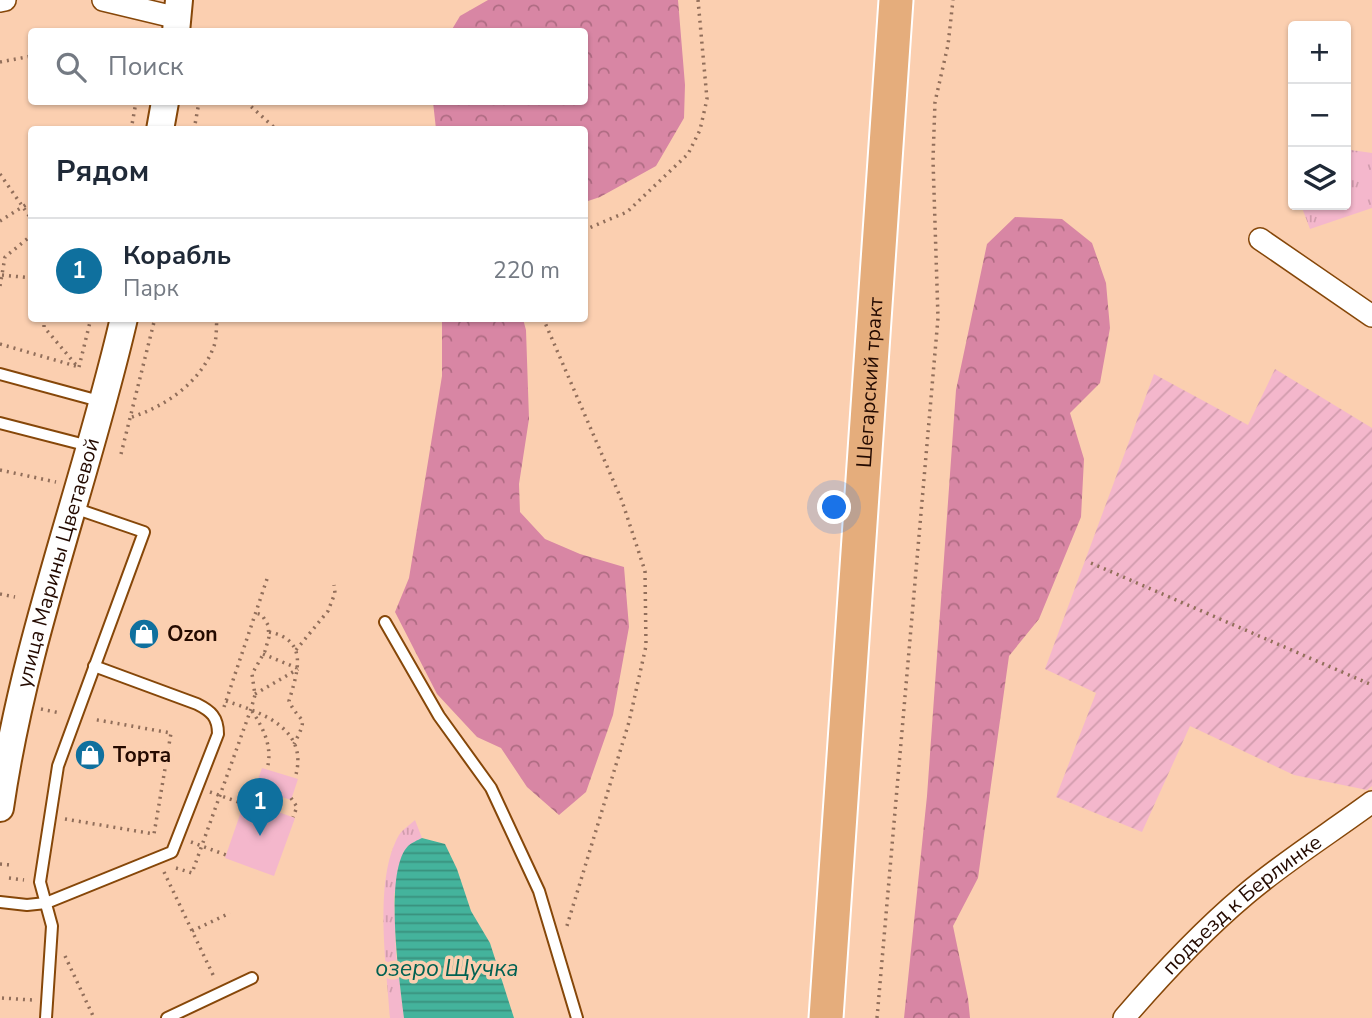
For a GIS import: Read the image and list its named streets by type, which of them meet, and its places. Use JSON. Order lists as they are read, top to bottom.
{
  "streets": {
    "main road": ["Шегарский тракт"],
    "street": ["улица Марины Цветаевой", "подъезд к Берлинке"]
  },
  "water": ["озеро Щучка"],
  "places": {
    "shop": ["Ozon", "Торта"]
  },
  "page": {
    "map_buttons": ["+", "−"],
    "search": "Поиск",
    "heading": "Рядом",
    "list": [
      {
        "mark": "1",
        "name": "Корабль",
        "note": "Парк",
        "value": "220 m"
      }
    ],
    "pins": "1"
  }
}
